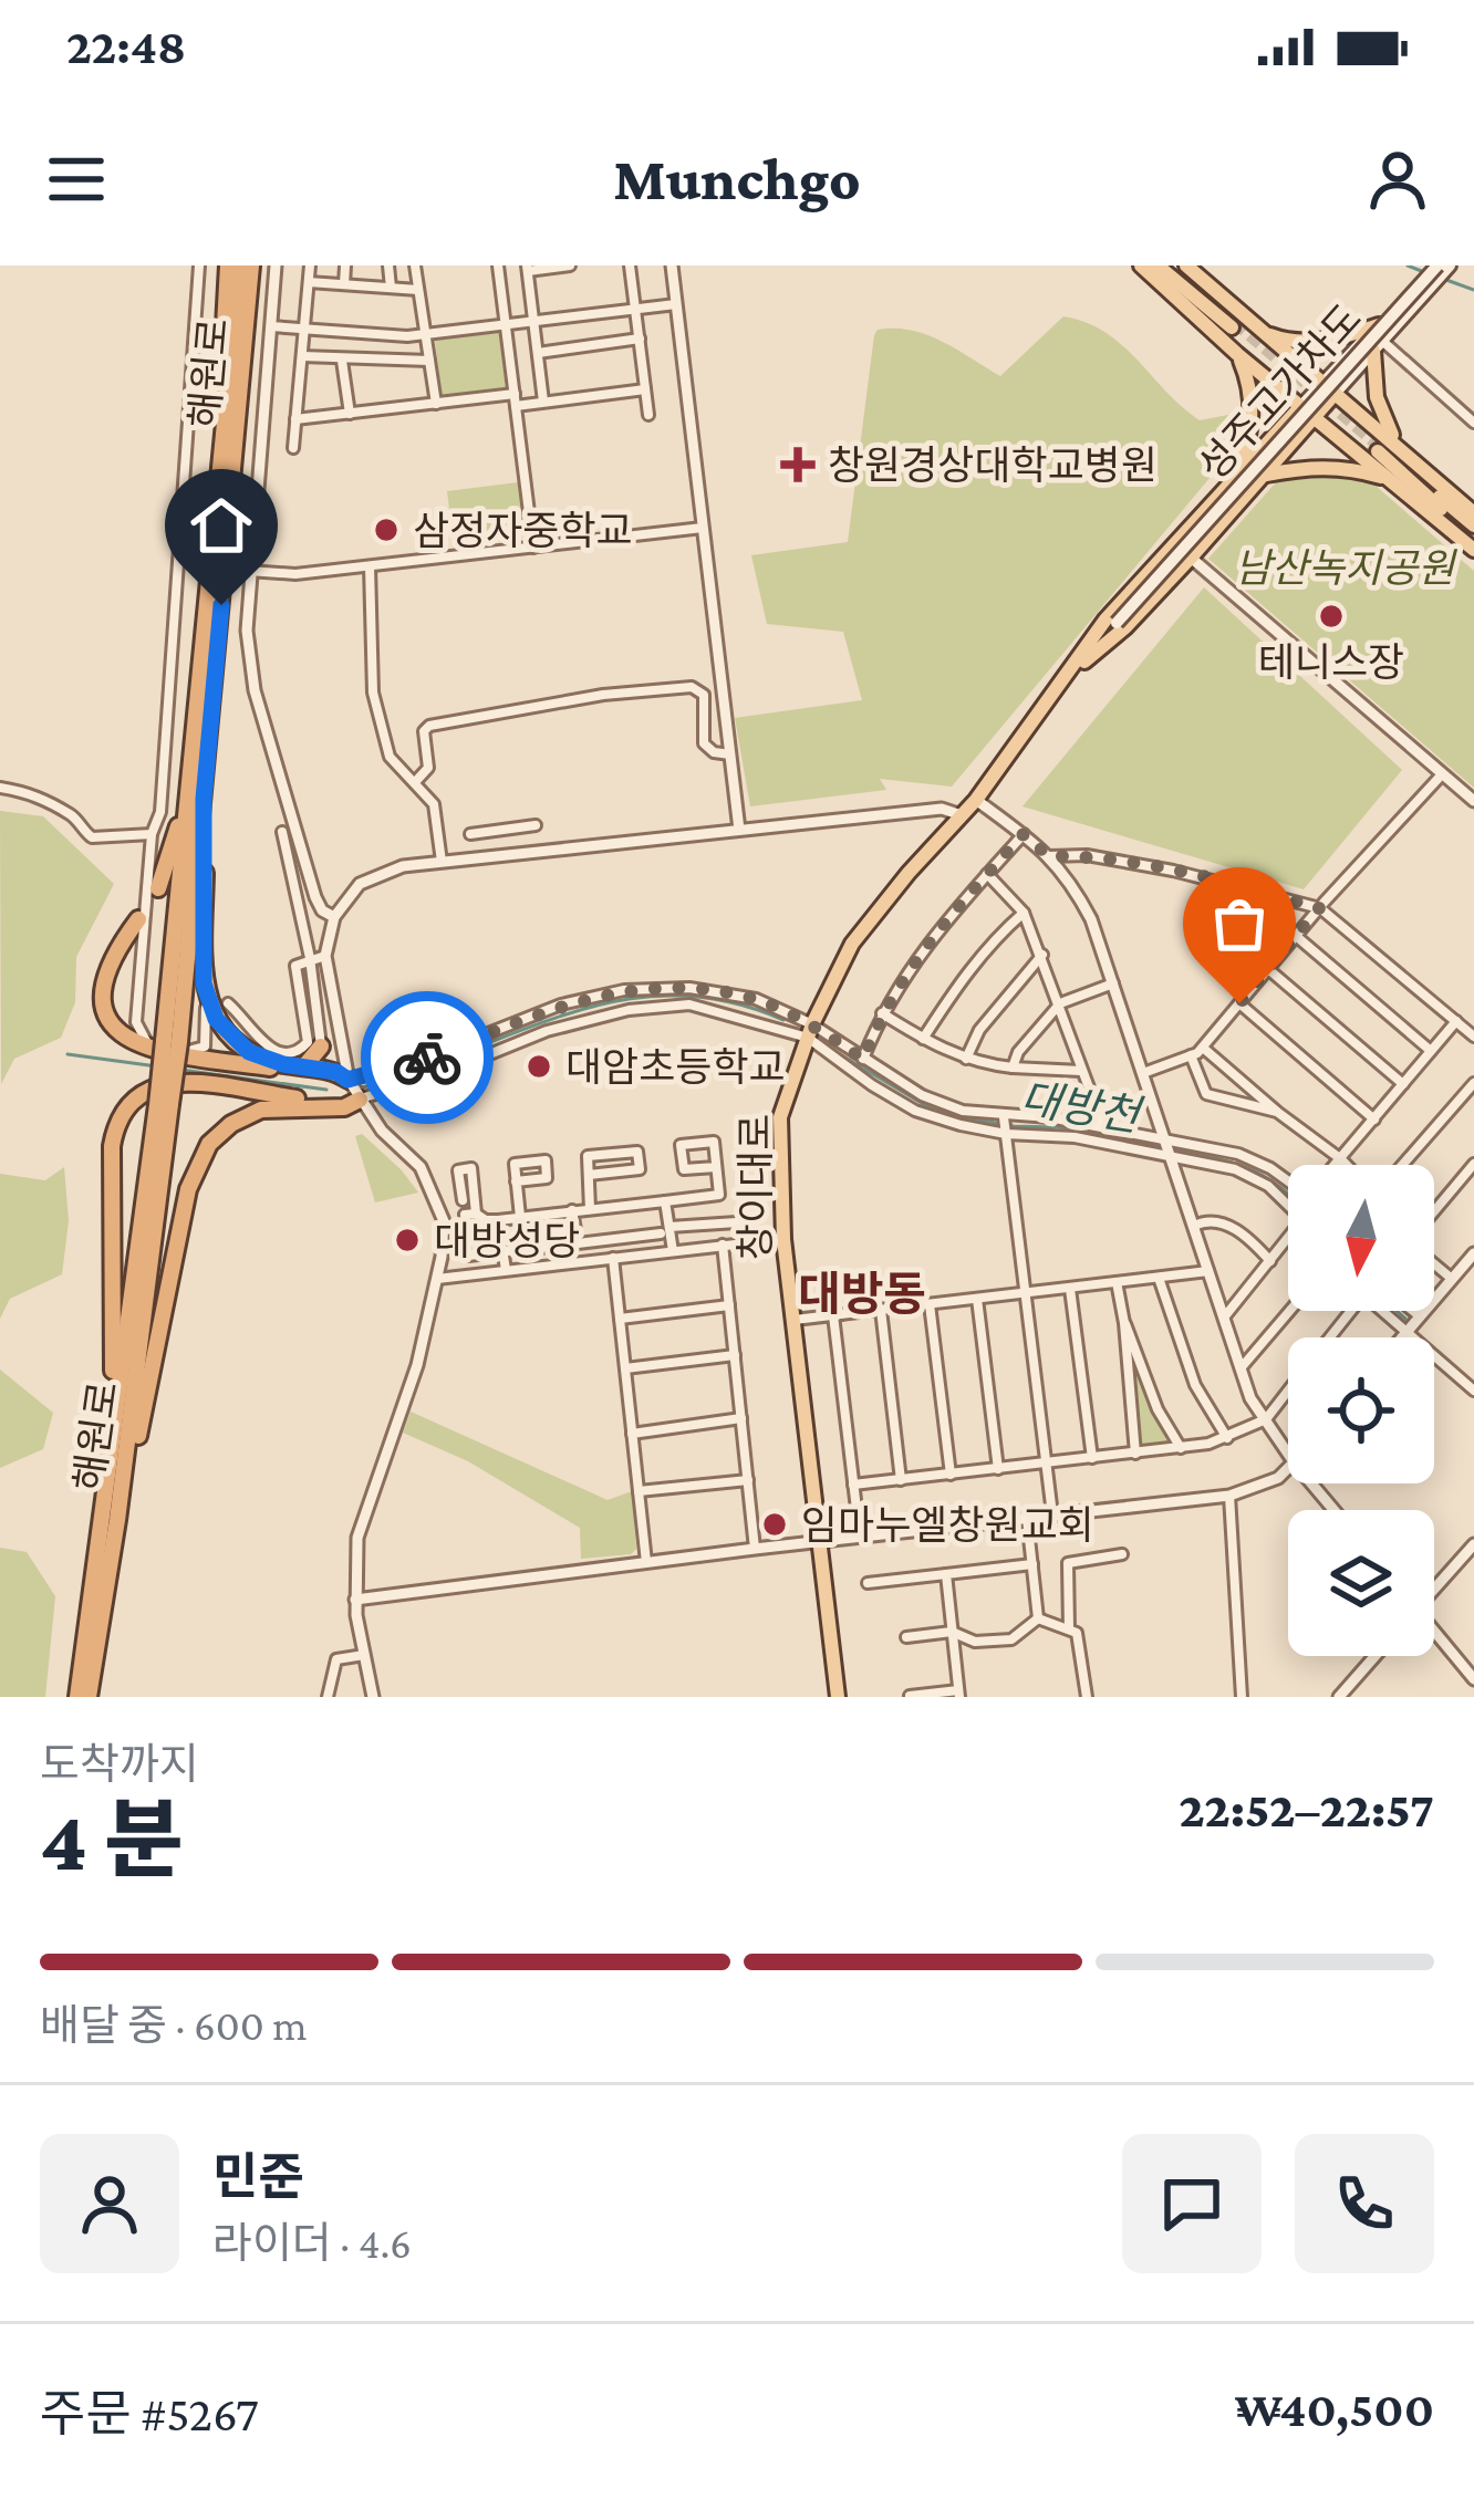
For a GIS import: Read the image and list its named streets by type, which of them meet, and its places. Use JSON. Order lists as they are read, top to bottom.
{
  "streets": {
    "highway": ["해원로"],
    "main road": ["성주고가차도", "창이대로"]
  },
  "crossings": [
    ["성주고가차도", "창이대로"]
  ],
  "districts": ["대방동"],
  "water": ["대방천"],
  "parks": ["남산녹지공원"],
  "places": {
    "health": ["창원경상대학교병원"],
    "other": [
      "삼정자중학교",
      "테니스장",
      "대암초등학교",
      "대방성당",
      "임마누엘창원교회"
    ]
  },
  "north": "bottom",
  "page": {
    "status": "22:48",
    "header": "Munchgo",
    "heading": ["4 분", "도착까지", "22:52–22:57"],
    "panel": [
      "민준",
      "라이더 · 4.6",
      "주문 #5267",
      "₩40,500"
    ],
    "bar": "배달 중 · 600 m"
  }
}
